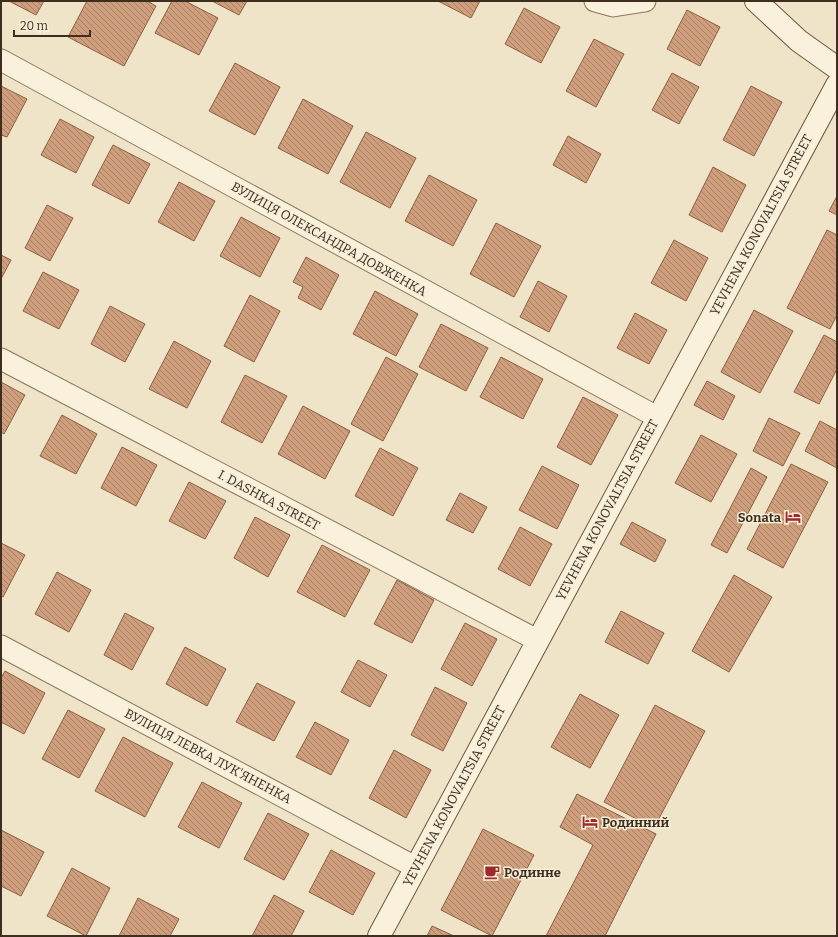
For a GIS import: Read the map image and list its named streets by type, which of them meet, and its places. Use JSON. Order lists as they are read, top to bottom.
{
  "streets": {
    "street": [
      "YEVHENA KONOVALTSIA STREET",
      "ВУЛИЦЯ ОЛЕКСАНДРА ДОВЖЕНКА",
      "I. DASHKA STREET",
      "ВУЛИЦЯ ЛЕВКА ЛУК'ЯНЕНКА"
    ]
  },
  "crossings": [
    ["YEVHENA KONOVALTSIA STREET", "ВУЛИЦЯ ОЛЕКСАНДРА ДОВЖЕНКА"],
    ["YEVHENA KONOVALTSIA STREET", "I. DASHKA STREET"],
    ["YEVHENA KONOVALTSIA STREET", "ВУЛИЦЯ ЛЕВКА ЛУК'ЯНЕНКА"]
  ],
  "places": {
    "hotel": ["Sonata", "Родинний"],
    "cafe": ["Родинне"]
  },
  "scale_bar": "20 m"
}
